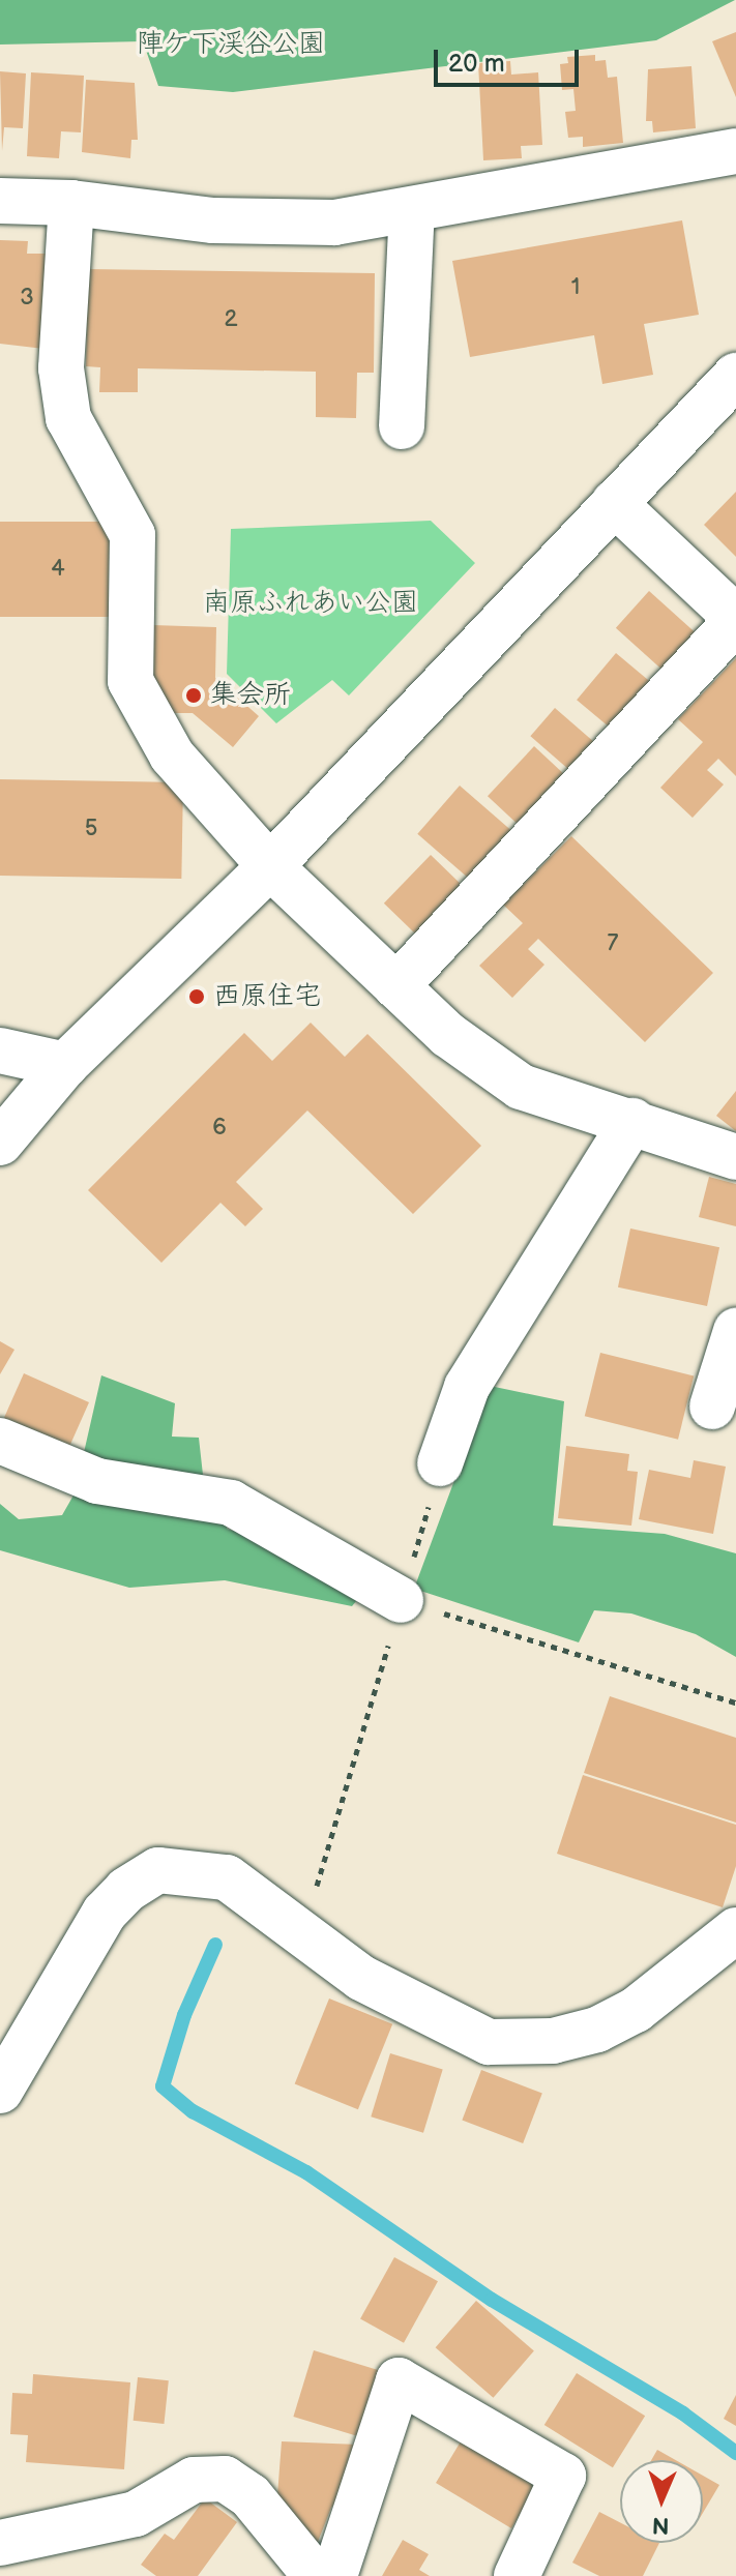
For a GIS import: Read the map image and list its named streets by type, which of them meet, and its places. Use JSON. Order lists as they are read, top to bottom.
{
  "parks": ["陣ケ下渓谷公園", "南原ふれあい公園"],
  "places": ["集会所", "西原住宅"],
  "house_numbers": [
    "1",
    "3",
    "2",
    "4",
    "5",
    "7",
    "6"
  ],
  "scale_bar": "20 m",
  "north": "bottom"
}
